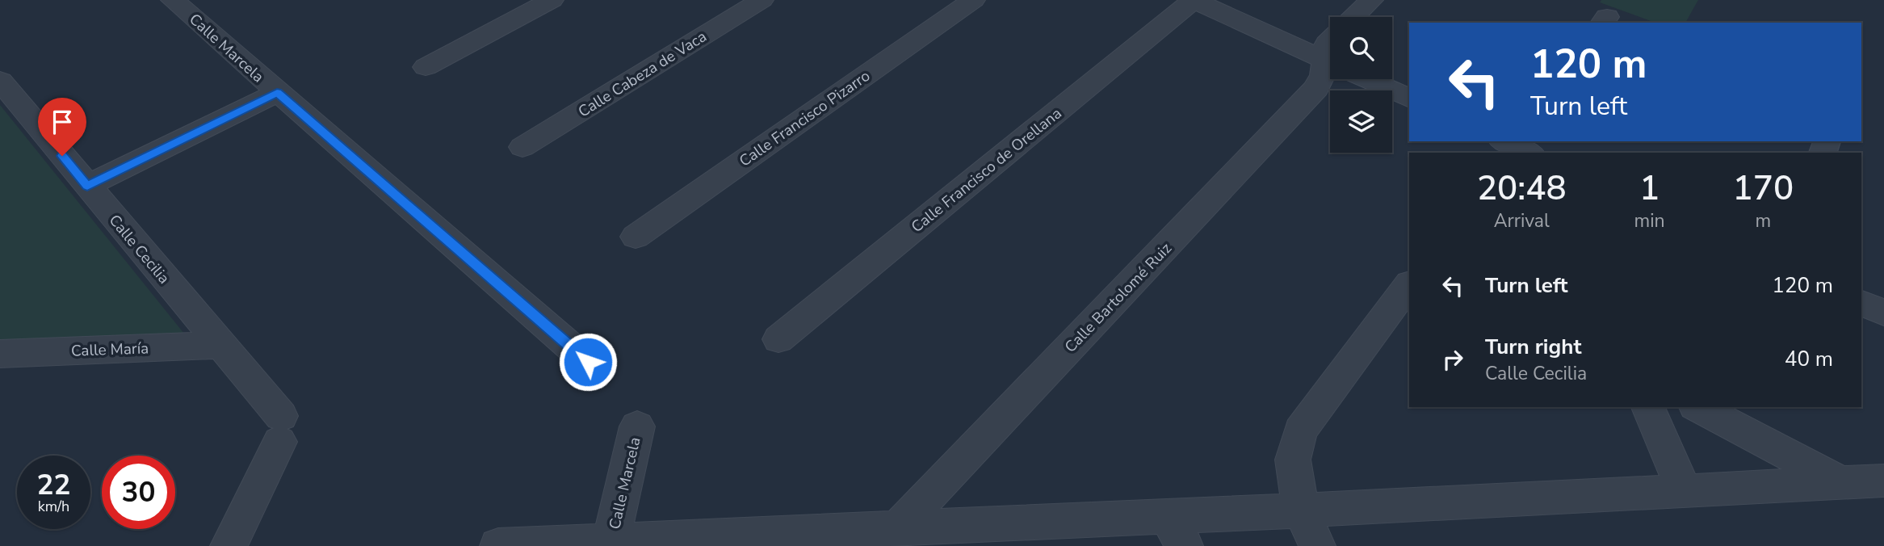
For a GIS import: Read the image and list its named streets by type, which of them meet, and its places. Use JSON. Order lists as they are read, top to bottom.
{
  "streets": {
    "street": [
      "Calle Marcela",
      "Calle Cabeza de Vaca",
      "Calle Francisco Pizarro",
      "Calle Francisco de Orellana",
      "Calle Cecilia",
      "Calle Bartolomé Ruiz",
      "Calle María"
    ]
  },
  "crossings": [
    ["Calle Cecilia", "Calle María"]
  ],
  "page": {
    "turn": ["120 m", "Turn left"],
    "eta": [
      "20:48",
      "Arrival",
      "1",
      "min",
      "170",
      "m"
    ],
    "list": [
      {
        "name": "Turn left",
        "value": "120 m"
      },
      {
        "name": "Turn right",
        "note": "Calle Cecilia",
        "value": "40 m"
      }
    ],
    "speed": "22 km/h",
    "limit": "30"
  }
}
